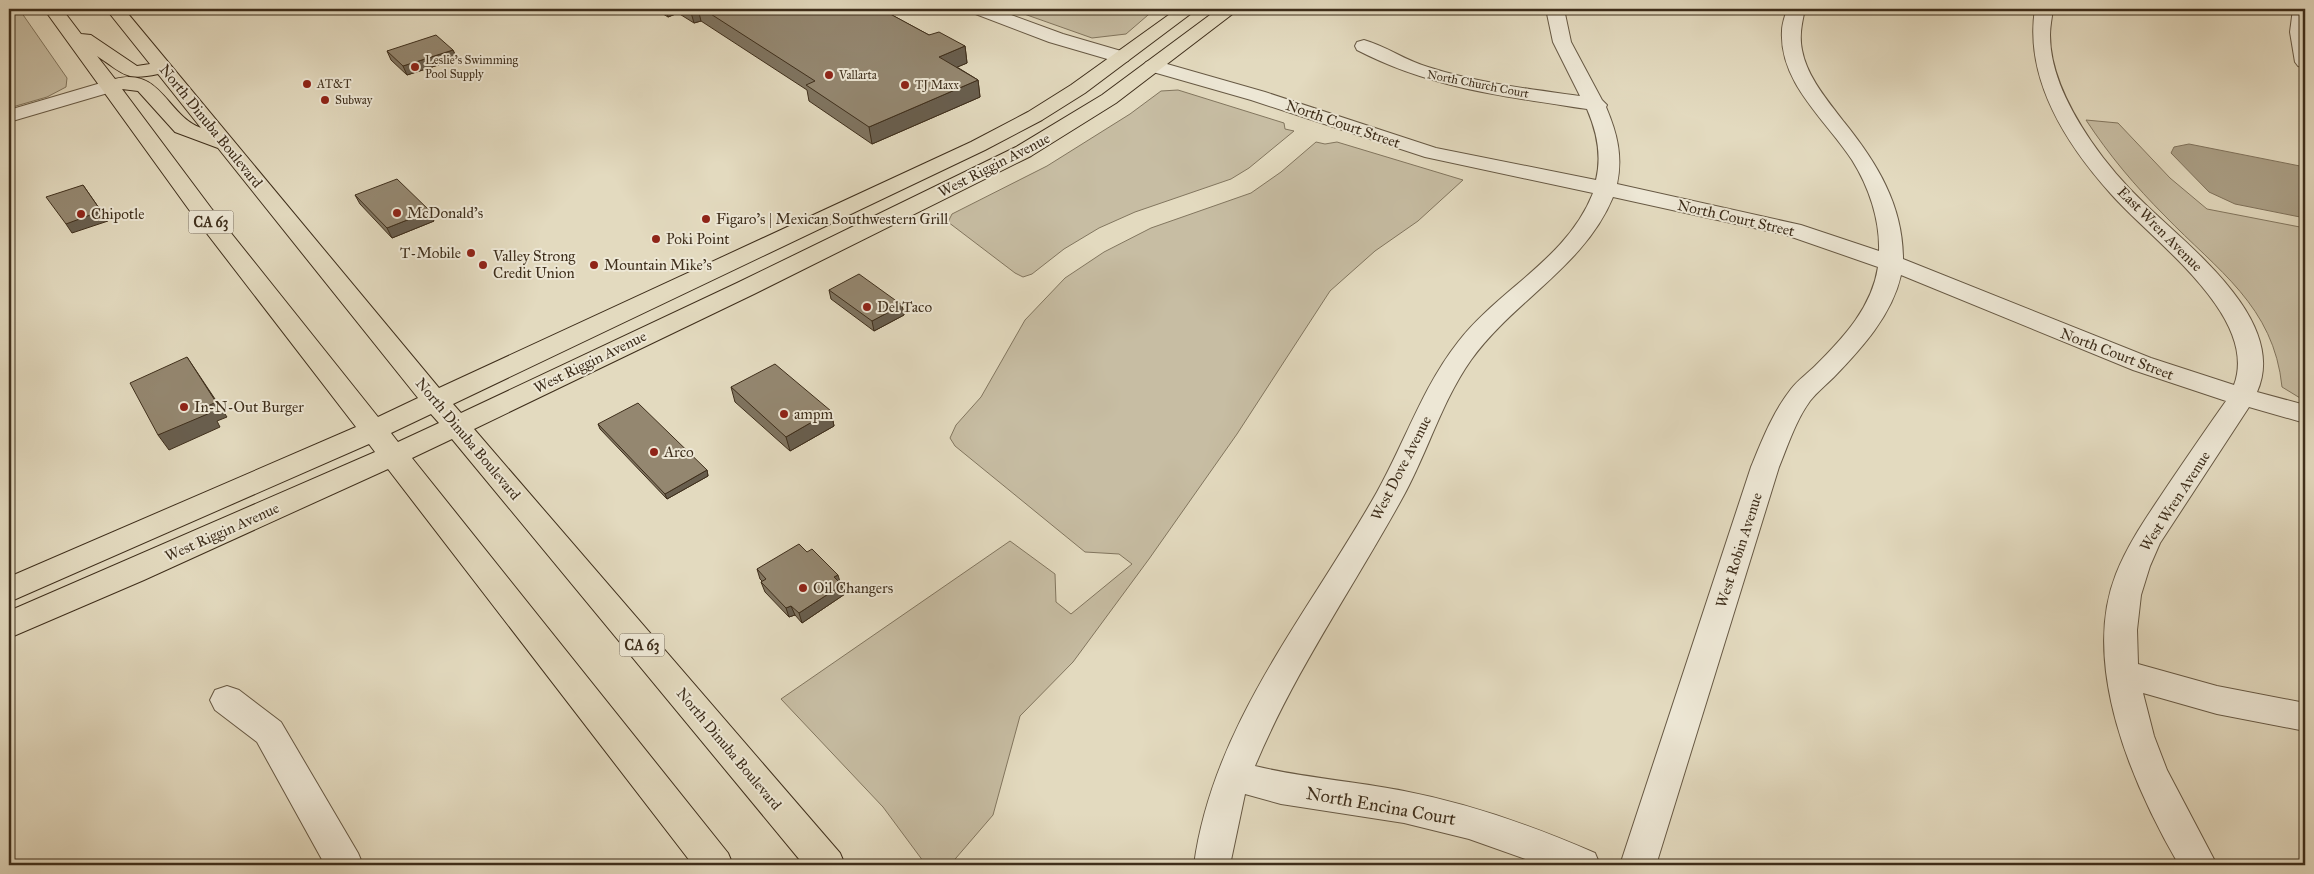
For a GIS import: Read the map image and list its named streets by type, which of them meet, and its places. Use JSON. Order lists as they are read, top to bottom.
{
  "streets": {
    "main road": ["North Dinuba Boulevard", "West Riggin Avenue", "CA 63"],
    "street": [
      "North Church Court",
      "North Court Street",
      "East Wren Avenue",
      "West Dove Avenue",
      "West Wren Avenue",
      "West Robin Avenue",
      "North Encina Court"
    ]
  },
  "crossings": [
    ["North Church Court", "West Dove Avenue"],
    ["North Court Street", "West Riggin Avenue"],
    ["North Court Street", "East Wren Avenue"],
    ["North Court Street", "West Dove Avenue"],
    ["North Court Street", "West Wren Avenue"],
    ["North Court Street", "West Robin Avenue"],
    ["North Dinuba Boulevard", "West Riggin Avenue"],
    ["West Riggin Avenue", "CA 63"],
    ["East Wren Avenue", "West Wren Avenue"],
    ["West Dove Avenue", "North Encina Court"]
  ],
  "places": [
    "Leslie's Swimming Pool Supply",
    "Vallarta",
    "AT&T",
    "TJ Maxx",
    "Subway",
    "McDonald's",
    "Chipotle",
    "Figaro's | Mexican Southwestern Grill",
    "Poki Point",
    "T-Mobile",
    "Valley Strong Credit Union",
    "Mountain Mike's",
    "Del Taco",
    "In-N-Out Burger",
    "ampm",
    "Arco",
    "Oil Changers"
  ]
}
